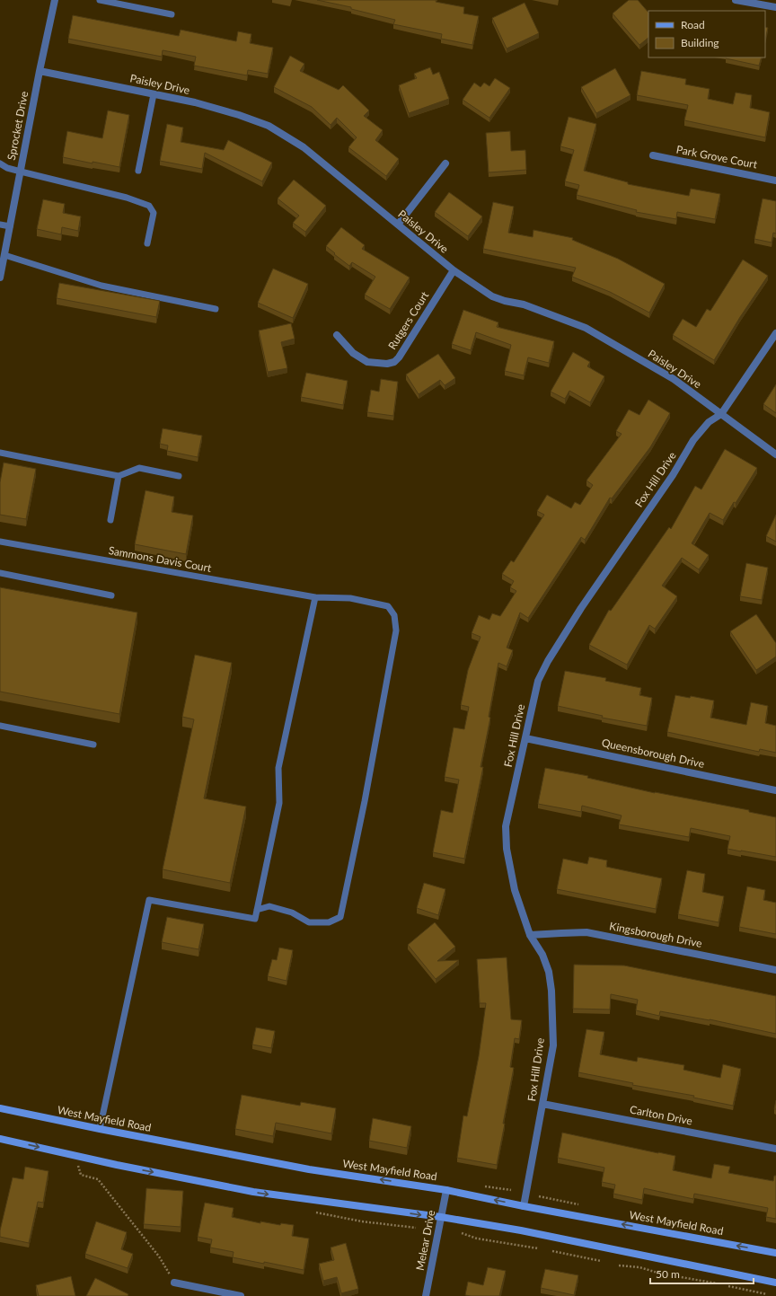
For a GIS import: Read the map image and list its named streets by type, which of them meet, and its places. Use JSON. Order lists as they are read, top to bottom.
{
  "streets": {
    "main road": ["West Mayfield Road"],
    "street": [
      "Paisley Drive",
      "Sprocket Drive",
      "Park Grove Court",
      "Rutgers Court",
      "Fox Hill Drive",
      "Queensborough Drive",
      "Kingsborough Drive",
      "Carlton Drive",
      "Melear Drive"
    ],
    "lane": ["Sammons Davis Court"]
  },
  "crossings": [
    ["Paisley Drive", "Sprocket Drive"],
    ["Paisley Drive", "Rutgers Court"],
    ["Paisley Drive", "Fox Hill Drive"],
    ["Fox Hill Drive", "Queensborough Drive"],
    ["Fox Hill Drive", "Kingsborough Drive"],
    ["Fox Hill Drive", "Carlton Drive"],
    ["Fox Hill Drive", "West Mayfield Road"],
    ["West Mayfield Road", "Melear Drive"]
  ],
  "legend": ["Road", "Building"],
  "scale_bar": "50 m"
}
